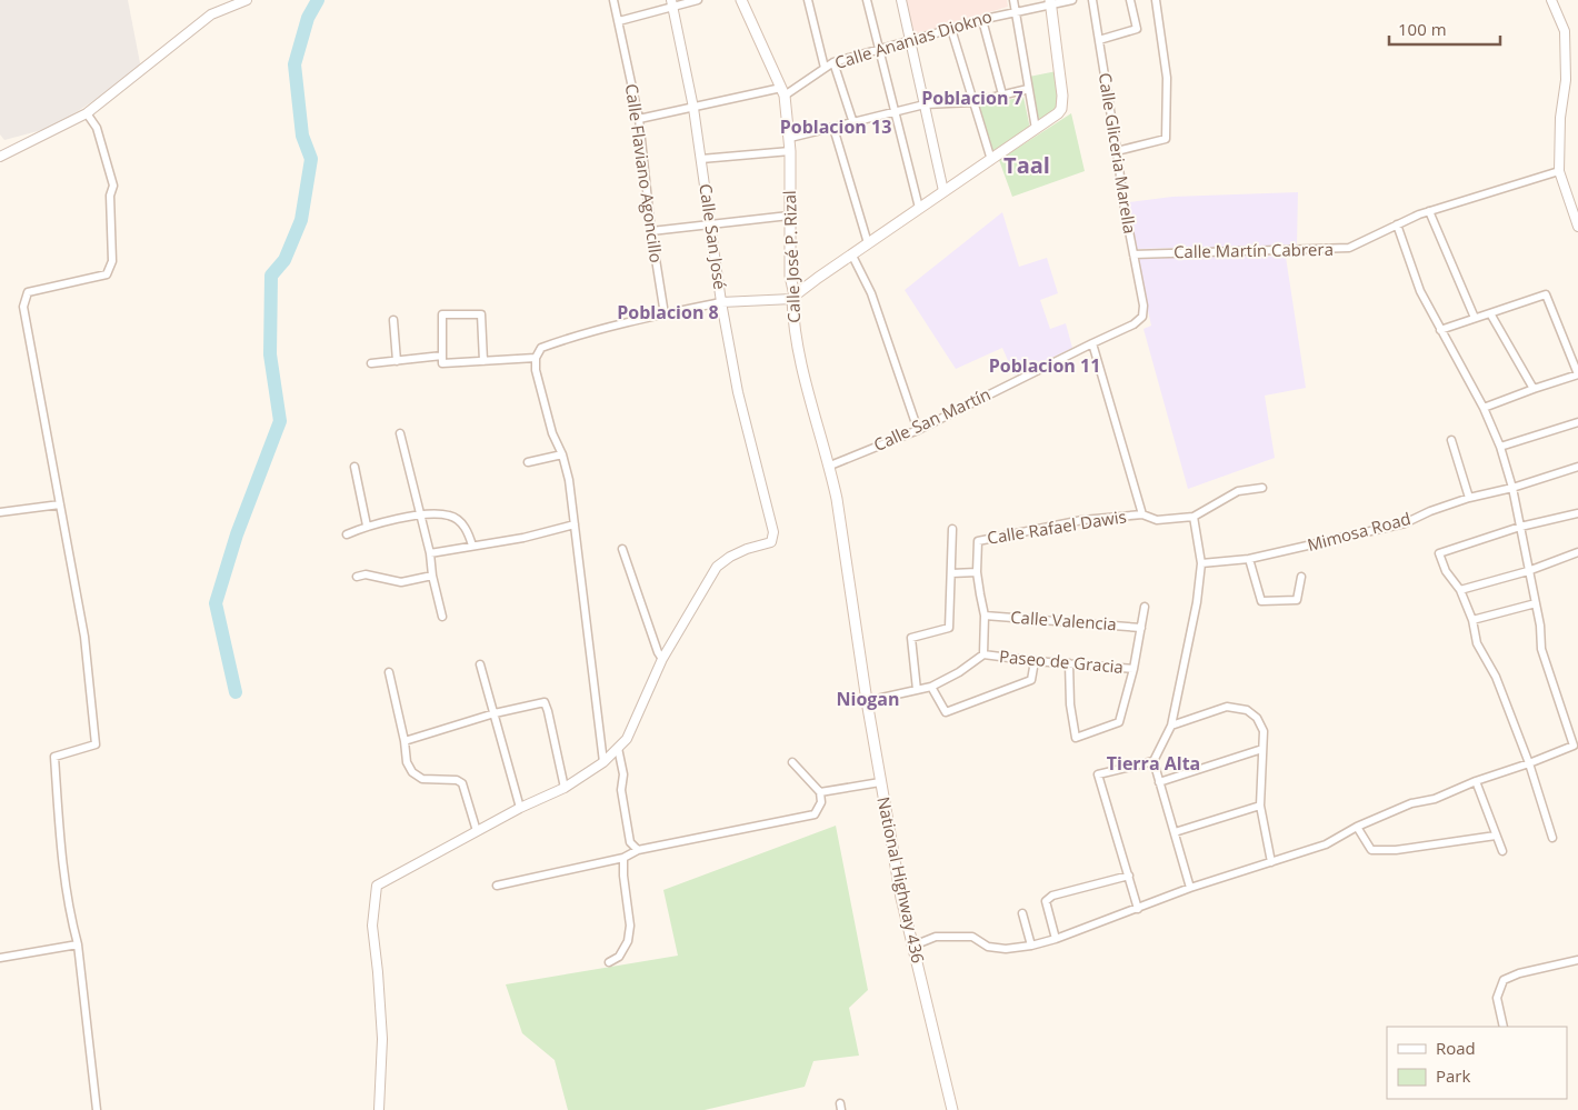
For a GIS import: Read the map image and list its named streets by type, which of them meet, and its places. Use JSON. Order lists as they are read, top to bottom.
{
  "streets": {
    "main road": ["Calle José P. Rizal", "National Highway 436"],
    "street": [
      "Calle Ananias Diokno",
      "Calle Gliceria Marella",
      "Calle Flaviano Agoncillo",
      "Calle San José",
      "Calle Martín Cabrera",
      "Calle San Martín",
      "Calle Rafael Dawis",
      "Mimosa Road",
      "Calle Valencia",
      "Paseo de Gracia"
    ]
  },
  "crossings": [
    ["Calle Ananias Diokno", "Calle José P. Rizal"],
    ["Calle Gliceria Marella", "Calle Martín Cabrera"],
    ["Calle Gliceria Marella", "Calle San Martín"],
    ["Calle José P. Rizal", "Calle San Martín"],
    ["Calle José P. Rizal", "National Highway 436"],
    ["Calle San Martín", "Calle Rafael Dawis"],
    ["Calle Rafael Dawis", "Calle Valencia"],
    ["Calle Rafael Dawis", "Paseo de Gracia"],
    ["Paseo de Gracia", "National Highway 436"]
  ],
  "districts": [
    "Poblacion 7",
    "Poblacion 13",
    "Taal",
    "Poblacion 8",
    "Poblacion 11",
    "Niogan",
    "Tierra Alta"
  ],
  "legend": ["Road", "Park"],
  "scale_bar": "100 m"
}
